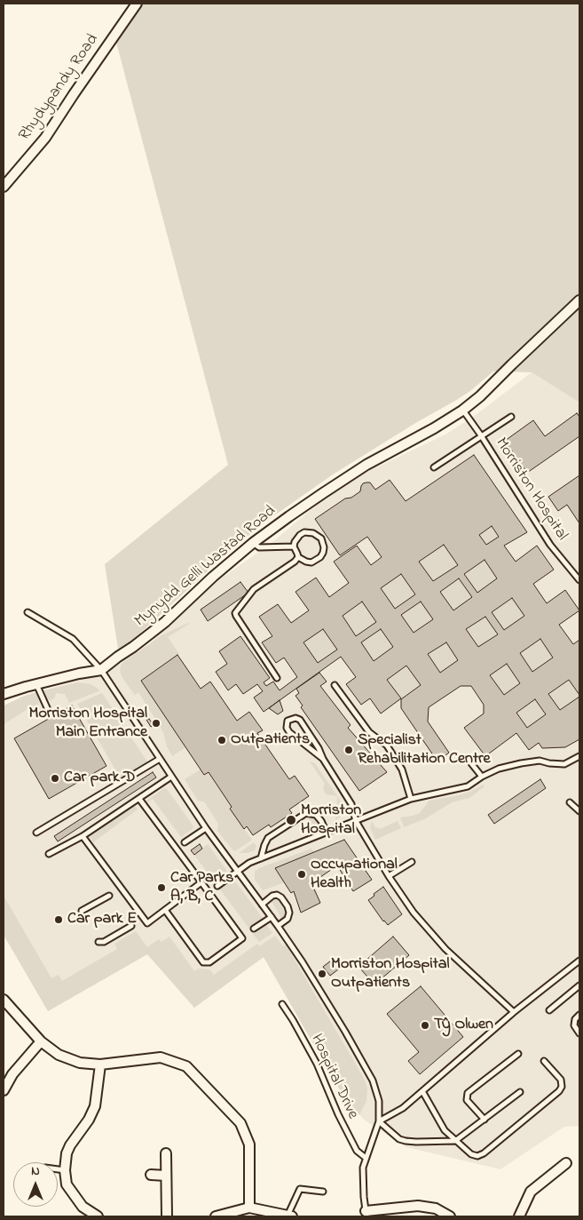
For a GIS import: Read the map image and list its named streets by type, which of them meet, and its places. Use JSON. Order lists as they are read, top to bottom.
{
  "streets": {
    "street": ["Rhydypandy Road", "Mynydd Gelli Wastad Road"],
    "lane": ["Morriston Hospital", "Hospital Drive"]
  },
  "crossings": [
    ["Morriston Hospital", "Mynydd Gelli Wastad Road"]
  ],
  "places": [
    "Morriston Hospital Main Entrance",
    "Outpatients",
    "Specialist Rehabilitation Centre",
    "Car park D",
    "Morriston Hospital",
    "Occupational Health",
    "Car Parks A, B, C",
    "Car park E",
    "Morriston Hospital Outpatients",
    "Tŷ Olwen"
  ],
  "north": "top"
}
